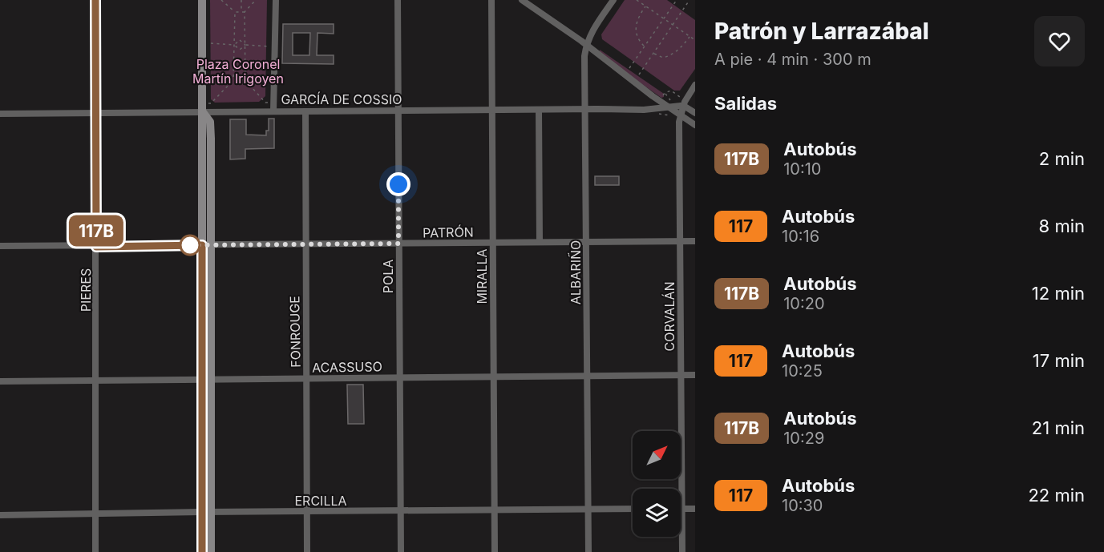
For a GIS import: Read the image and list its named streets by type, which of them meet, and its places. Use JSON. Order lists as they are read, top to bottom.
{
  "streets": {
    "street": [
      "GARCÍA DE COSSIO",
      "PATRÓN",
      "ALBARIÑO",
      "POLA",
      "MIRALLA",
      "PIERES",
      "CORVALÁN",
      "FONROUGE",
      "ACASSUSO",
      "ERCILLA"
    ]
  },
  "crossings": [
    ["GARCÍA DE COSSIO", "ALBARIÑO"],
    ["GARCÍA DE COSSIO", "POLA"],
    ["GARCÍA DE COSSIO", "MIRALLA"],
    ["GARCÍA DE COSSIO", "PIERES"],
    ["GARCÍA DE COSSIO", "CORVALÁN"],
    ["GARCÍA DE COSSIO", "FONROUGE"],
    ["PATRÓN", "ALBARIÑO"],
    ["PATRÓN", "POLA"],
    ["PATRÓN", "MIRALLA"],
    ["PATRÓN", "PIERES"],
    ["PATRÓN", "CORVALÁN"],
    ["PATRÓN", "FONROUGE"],
    ["ALBARIÑO", "ACASSUSO"],
    ["ALBARIÑO", "ERCILLA"],
    ["POLA", "ACASSUSO"],
    ["POLA", "ERCILLA"],
    ["MIRALLA", "ACASSUSO"],
    ["MIRALLA", "ERCILLA"],
    ["PIERES", "ACASSUSO"],
    ["PIERES", "ERCILLA"],
    ["CORVALÁN", "ACASSUSO"],
    ["FONROUGE", "ACASSUSO"],
    ["FONROUGE", "ERCILLA"]
  ],
  "parks": ["Plaza Coronel Martín Irigoyen"],
  "lines": ["bus line 117B"],
  "north": "top right",
  "page": {
    "on_map": "117B",
    "heading": [
      ["Patrón y Larrazábal", "A pie · 4 min · 300 m"],
      "Salidas"
    ],
    "list": [
      {
        "mark": "117B",
        "name": "Autobús",
        "note": "10:10",
        "value": "2 min"
      },
      {
        "mark": "117",
        "name": "Autobús",
        "note": "10:16",
        "value": "8 min"
      },
      {
        "mark": "117B",
        "name": "Autobús",
        "note": "10:20",
        "value": "12 min"
      },
      {
        "mark": "117",
        "name": "Autobús",
        "note": "10:25",
        "value": "17 min"
      },
      {
        "mark": "117B",
        "name": "Autobús",
        "note": "10:29",
        "value": "21 min"
      },
      {
        "mark": "117",
        "name": "Autobús",
        "note": "10:30",
        "value": "22 min"
      }
    ]
  }
}
